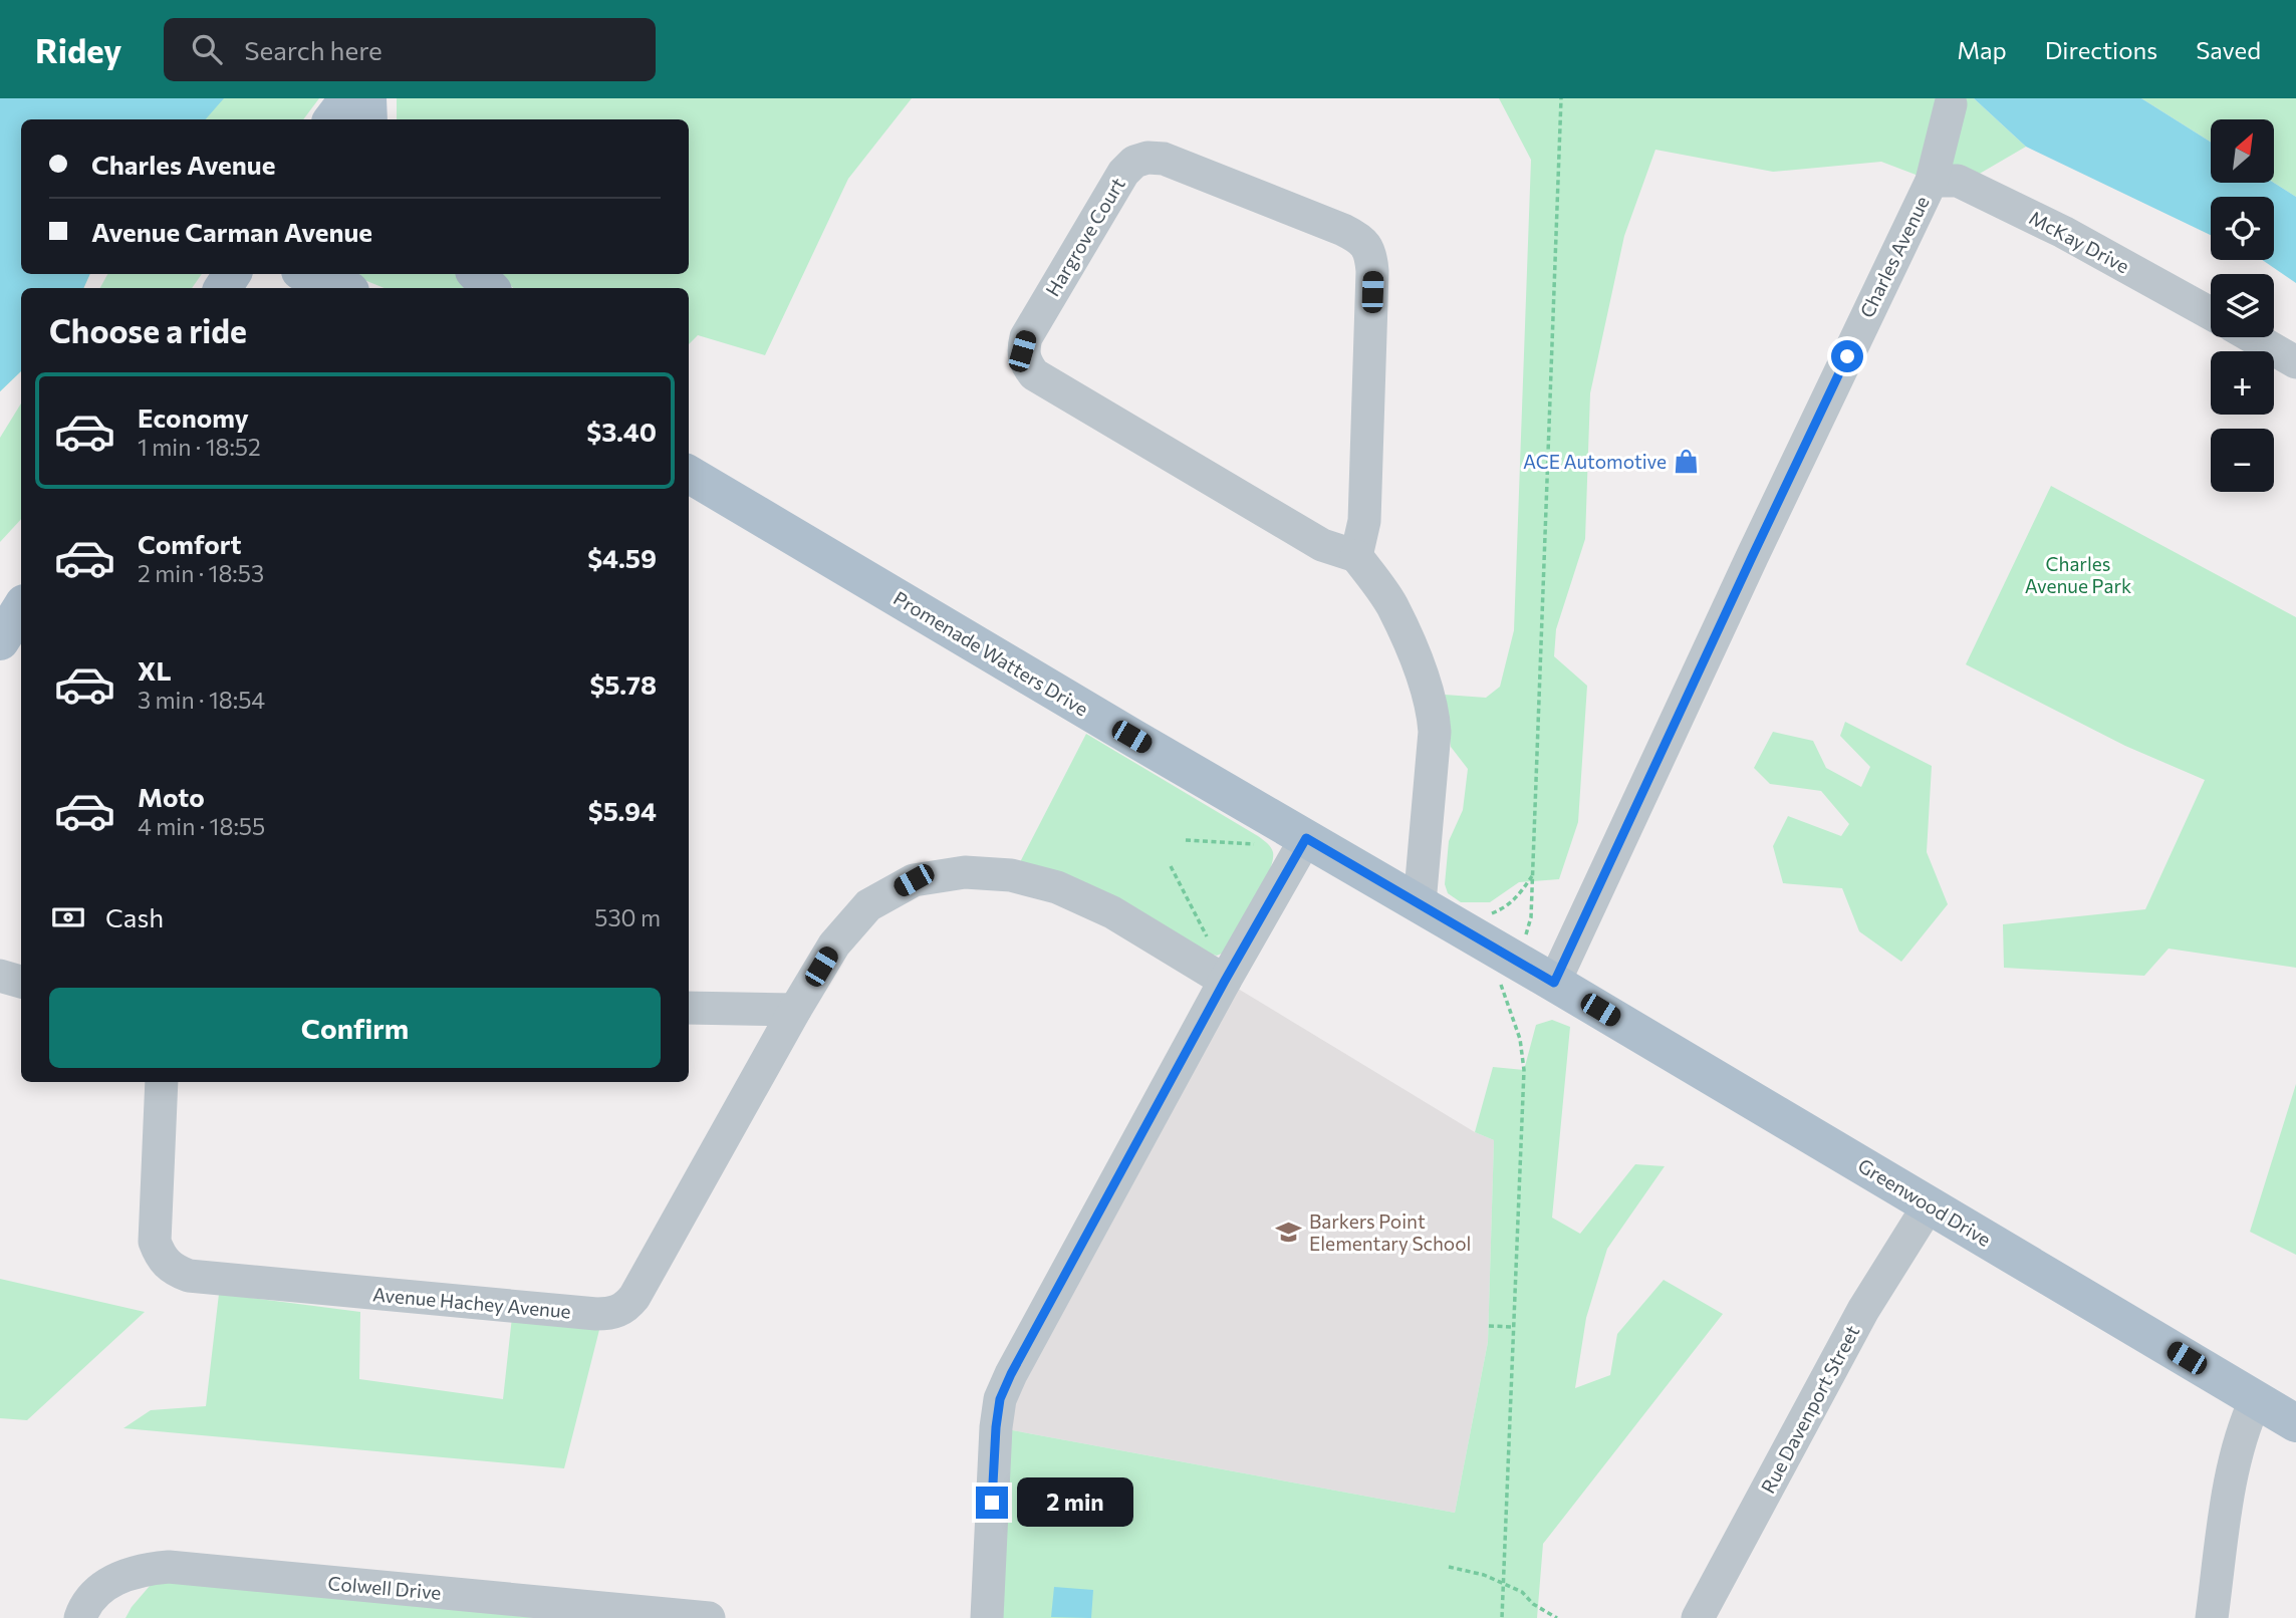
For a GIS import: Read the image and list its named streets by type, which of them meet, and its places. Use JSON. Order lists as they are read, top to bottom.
{
  "streets": {
    "main road": ["Promenade Watters Drive", "Greenwood Drive"],
    "street": [
      "Hargrove Court",
      "McKay Drive",
      "Charles Avenue",
      "Avenue Hachey Avenue",
      "Rue Davenport Street",
      "Colwell Drive"
    ]
  },
  "crossings": [
    ["McKay Drive", "Charles Avenue"],
    ["Charles Avenue", "Promenade Watters Drive"],
    ["Charles Avenue", "Greenwood Drive"],
    ["Promenade Watters Drive", "Greenwood Drive"],
    ["Greenwood Drive", "Rue Davenport Street"]
  ],
  "parks": ["Charles Avenue Park"],
  "places": {
    "shop": ["ACE Automotive"],
    "school or university": ["Barkers Point Elementary School"]
  },
  "north": "top right",
  "page": {
    "header": "Ridey",
    "search": "Search here",
    "nav": ["Map", "Directions", "Saved"],
    "map_buttons": ["+", "−"],
    "banner": ["Charles Avenue", "Avenue Carman Avenue"],
    "heading": "Choose a ride",
    "list": [
      {
        "name": "Economy",
        "note": "1 min · 18:52",
        "value": "$3.40"
      },
      {
        "name": "Comfort",
        "note": "2 min · 18:53",
        "value": "$4.59"
      },
      {
        "name": "XL",
        "note": "3 min · 18:54",
        "value": "$5.78"
      },
      {
        "name": "Moto",
        "note": "4 min · 18:55",
        "value": "$5.94"
      }
    ],
    "pay": ["Cash", "530 m"],
    "buttons": "Confirm",
    "bubble": "2 min"
  }
}
